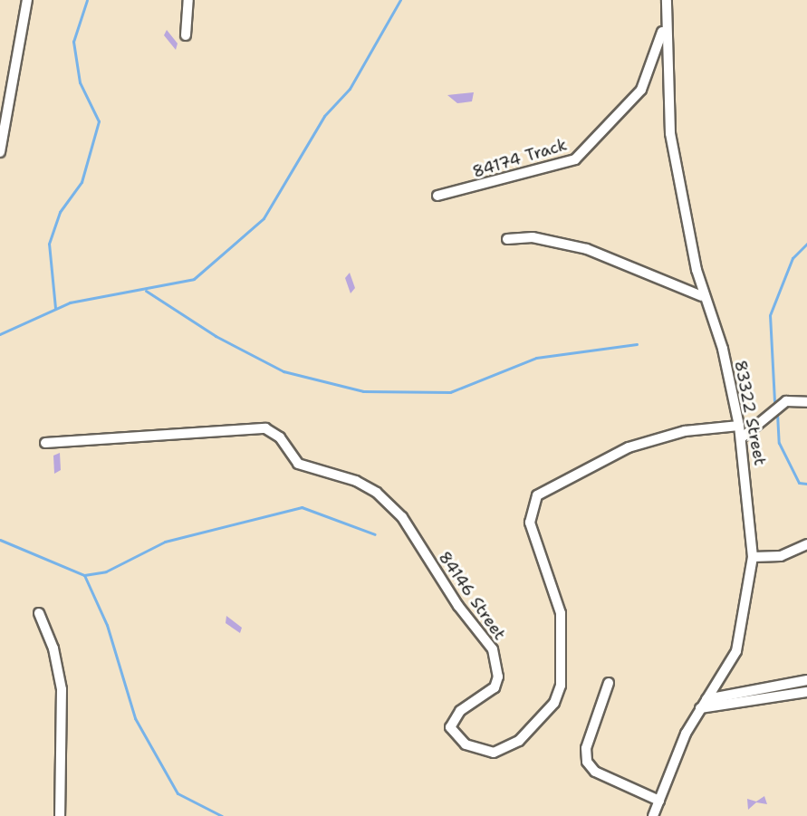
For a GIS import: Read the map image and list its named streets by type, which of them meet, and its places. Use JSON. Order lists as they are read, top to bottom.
{
  "streets": {
    "street": ["84174 Track", "83322 Street", "84146 Street"]
  },
  "crossings": [
    ["84174 Track", "83322 Street"],
    ["83322 Street", "84146 Street"]
  ]
}
